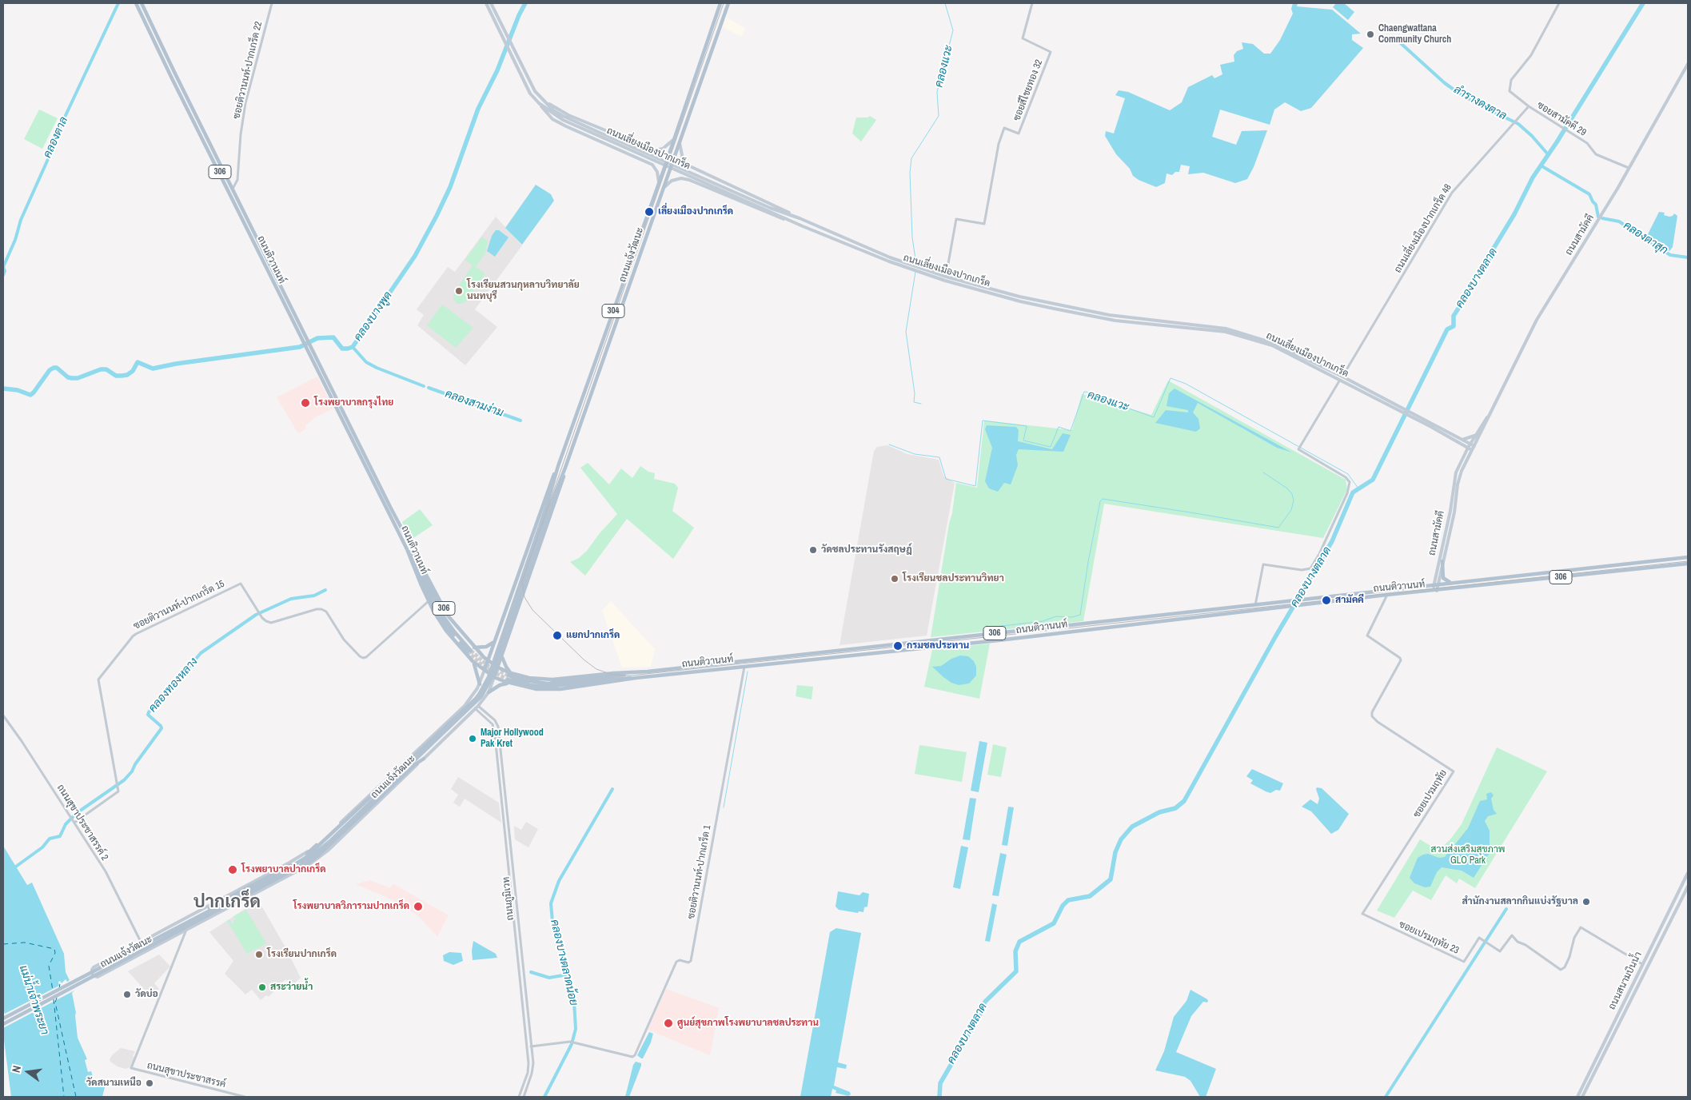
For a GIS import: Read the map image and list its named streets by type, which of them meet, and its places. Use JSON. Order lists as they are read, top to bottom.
{
  "streets": {
    "main road": [
      "ถนนเลี่ยงเมืองปากเกร็ด",
      "306",
      "ถนนสามัคคี",
      "ถนนแจ้งวัฒนะ",
      "ถนนติวานนท์",
      "304",
      "ถนนสนามบินน้ำ"
    ],
    "street": [
      "ซอยติวานนท์-ปากเกร็ด 22",
      "ซอยสีไชยทอง 32",
      "ซอยสามัคคี 29",
      "ถนนเลี่ยงเมืองปากเกร็ด 48",
      "ซอยติวานนท์-ปากเกร็ด 15",
      "ซอยเปรมฤทัย",
      "ถนนสุขาประชาสรรค์ 2",
      "ซอยติวานนท์-ปากเกร็ด 1",
      "ถนนภูมิเวท",
      "ซอยเปรมฤทัย 23",
      "ถนนสุขาประชาสรรค์"
    ]
  },
  "crossings": [
    ["ซอยติวานนท์-ปากเกร็ด 22", "ถนนติวานนท์"],
    ["ซอยสีไชยทอง 32", "ถนนเลี่ยงเมืองปากเกร็ด"],
    ["ซอยสามัคคี 29", "ถนนเลี่ยงเมืองปากเกร็ด 48"],
    ["ซอยสามัคคี 29", "ถนนสามัคคี"],
    ["ถนนเลี่ยงเมืองปากเกร็ด", "ถนนเลี่ยงเมืองปากเกร็ด 48"],
    ["ถนนเลี่ยงเมืองปากเกร็ด", "ถนนสามัคคี"],
    ["306", "ถนนติวานนท์"],
    ["ถนนเลี่ยงเมืองปากเกร็ด 48", "ถนนติวานนท์"],
    ["ถนนสามัคคี", "ถนนติวานนท์"],
    ["ถนนแจ้งวัฒนะ", "ถนนติวานนท์"],
    ["ถนนแจ้งวัฒนะ", "ถนนสุขาประชาสรรค์ 2"],
    ["ถนนแจ้งวัฒนะ", "ถนนภูมิเวท"],
    ["ถนนแจ้งวัฒนะ", "ถนนสุขาประชาสรรค์"],
    ["ถนนติวานนท์", "ซอยติวานนท์-ปากเกร็ด 15"],
    ["ถนนติวานนท์", "ซอยเปรมฤทัย"],
    ["ถนนติวานนท์", "ซอยติวานนท์-ปากเกร็ด 1"],
    ["ซอยติวานนท์-ปากเกร็ด 15", "ถนนสุขาประชาสรรค์ 2"],
    ["ซอยเปรมฤทัย", "ซอยเปรมฤทัย 23"],
    ["ซอยติวานนท์-ปากเกร็ด 1", "ถนนภูมิเวท"],
    ["ซอยเปรมฤทัย 23", "ถนนสนามบินน้ำ"]
  ],
  "districts": ["ปากเกร็ด"],
  "water": [
    "คลองแวะ",
    "ลำรางดงตาล",
    "คลองตาล",
    "คลองตาสุก",
    "คลองบางตลาด",
    "คลองบางพูด",
    "คลองสามง่าม",
    "คลองทองหลาง",
    "คลองบางตลาดน้อย",
    "แม่น้ำเจ้าพระยา"
  ],
  "parks": ["สวนส่งเสริมสุขภาพ GLO Park"],
  "places": [
    "Chaengwattana Community Church",
    "เลี่ยงเมืองปากเกร็ด",
    "โรงเรียนสวนกุหลาบวิทยาลัย นนทบุรี",
    "โรงพยาบาลกรุงไทย",
    "วัดชลประทานรังสฤษฎ์",
    "โรงเรียนชลประทานวิทยา",
    "สามัคคี",
    "แยกปากเกร็ด",
    "กรมชลประทาน",
    "Major Hollywood Pak Kret",
    "โรงพยาบาลปากเกร็ด",
    "สำนักงานสลากกินแบ่งรัฐบาล",
    "โรงพยาบาลวิภารามปากเกร็ด",
    "โรงเรียนปากเกร็ด",
    "สระว่ายน้ำ",
    "วัดบ่อ",
    "ศูนย์สุขภาพโรงพยาบาลชลประทาน",
    "วัดสนามเหนือ"
  ],
  "north": "left"
}
